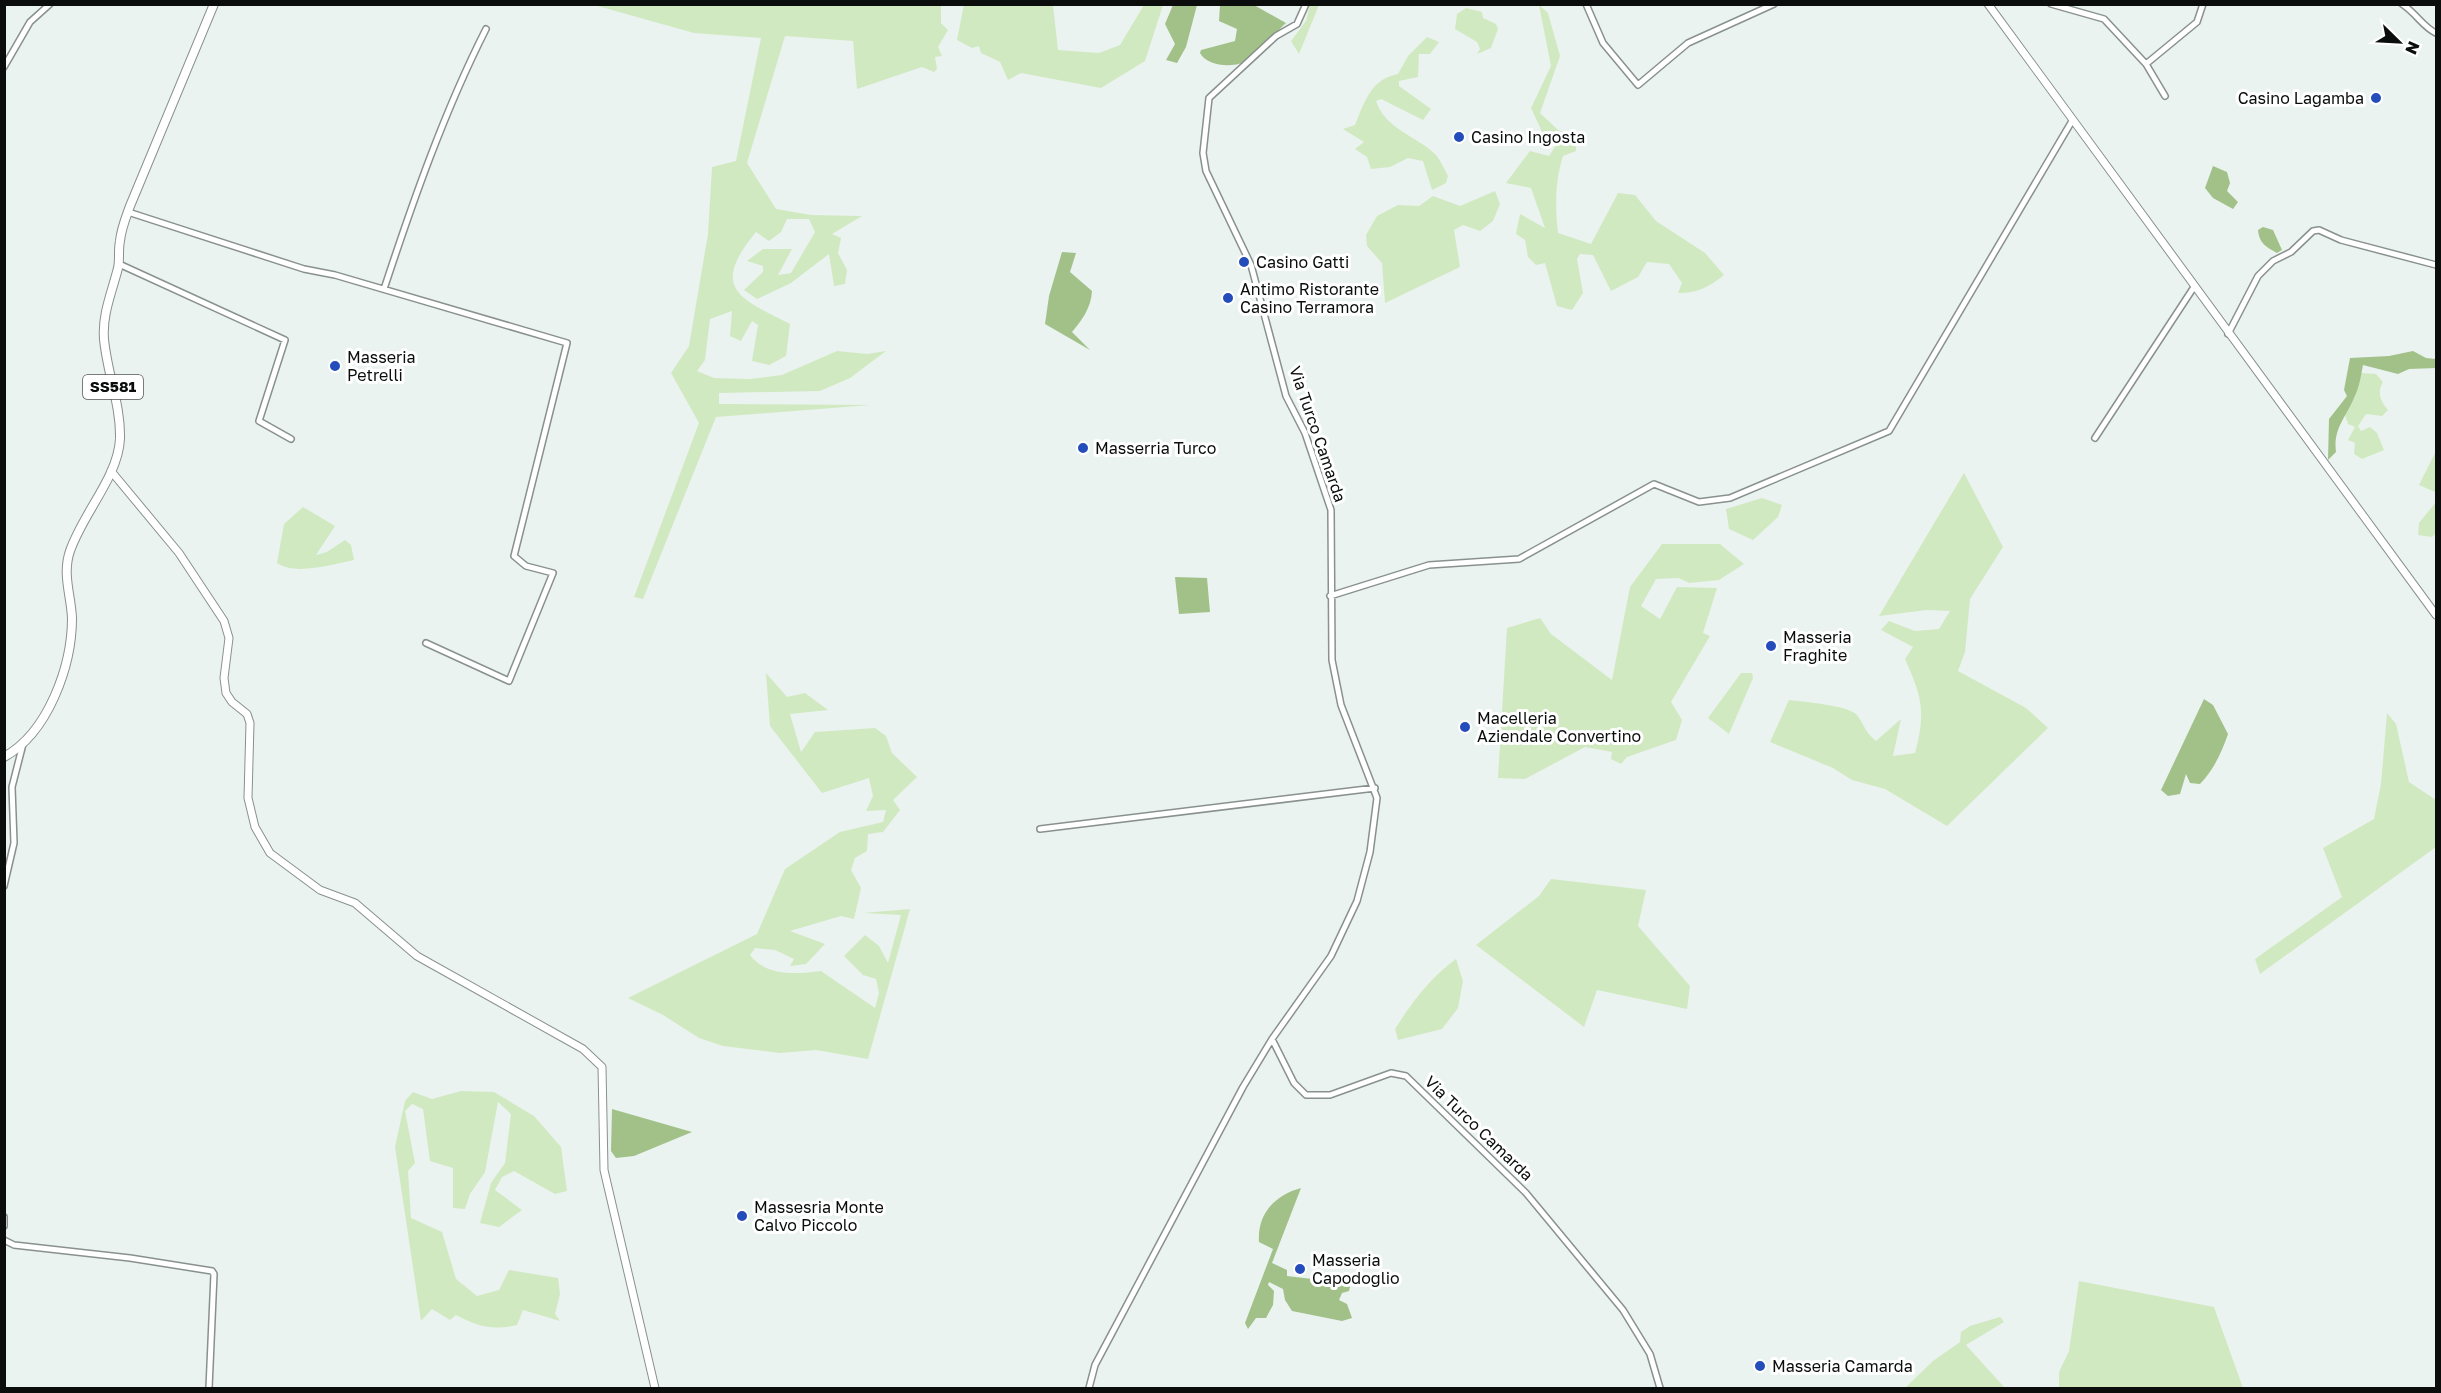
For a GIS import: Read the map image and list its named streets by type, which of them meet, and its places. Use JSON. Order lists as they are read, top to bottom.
{
  "streets": {
    "main road": ["SS581"],
    "street": ["Via Turco Camarda"]
  },
  "places": [
    "Casino Lagamba",
    "Casino Ingosta",
    "Casino Gatti",
    "Antimo Ristorante Casino Terramora",
    "Masseria Petrelli",
    "Masserria Turco",
    "Masseria Fraghite",
    "Macelleria Aziendale Convertino",
    "Massesria Monte Calvo Piccolo",
    "Masseria Capodoglio",
    "Masseria Camarda"
  ],
  "north": "bottom right"
}
